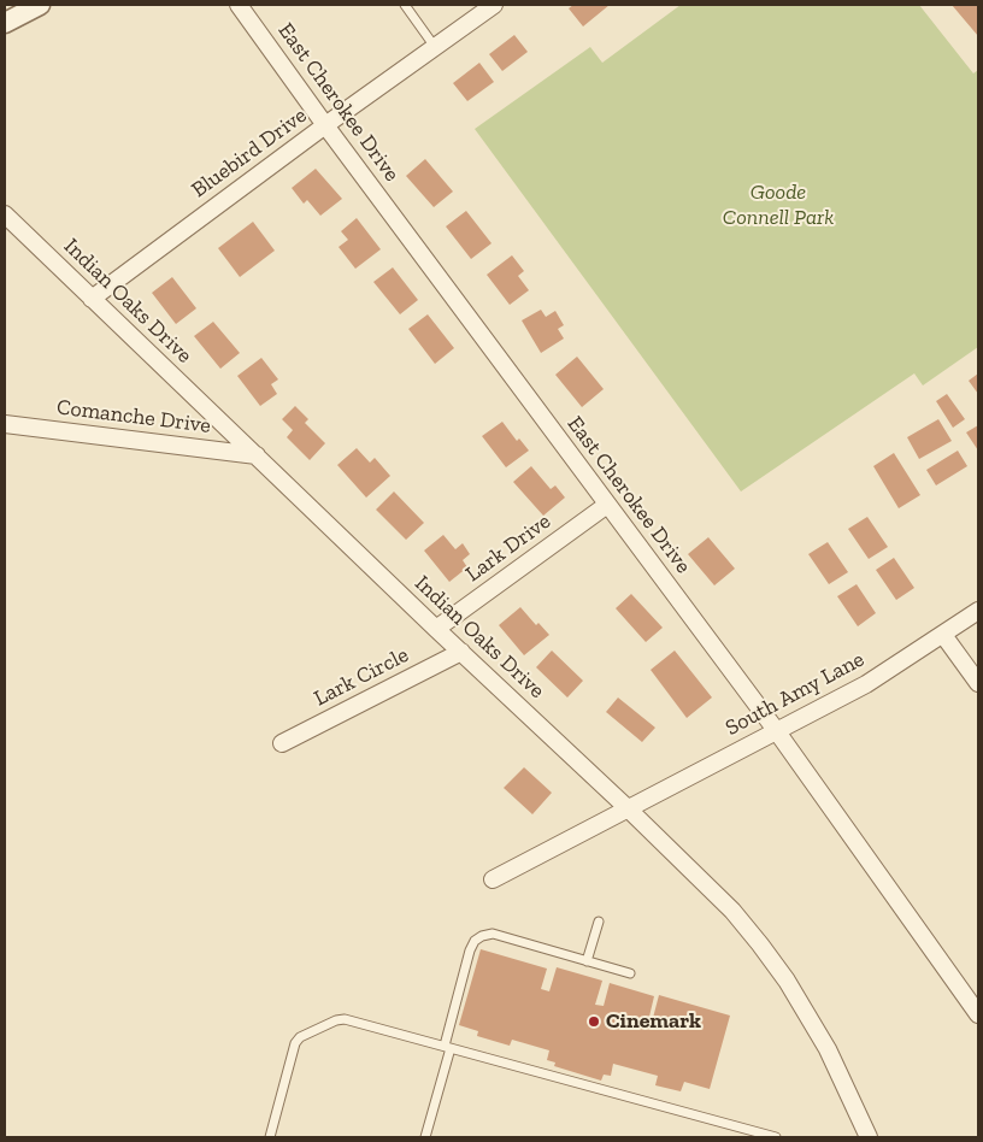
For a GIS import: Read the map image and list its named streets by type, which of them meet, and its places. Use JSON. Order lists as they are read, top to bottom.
{
  "streets": {
    "street": [
      "East Cherokee Drive",
      "Bluebird Drive",
      "Indian Oaks Drive",
      "Comanche Drive",
      "Lark Drive",
      "Lark Circle",
      "South Amy Lane"
    ]
  },
  "crossings": [
    ["East Cherokee Drive", "Bluebird Drive"],
    ["East Cherokee Drive", "Lark Drive"],
    ["East Cherokee Drive", "South Amy Lane"],
    ["Bluebird Drive", "Indian Oaks Drive"],
    ["Indian Oaks Drive", "Comanche Drive"],
    ["Indian Oaks Drive", "Lark Drive"],
    ["Indian Oaks Drive", "Lark Circle"],
    ["Indian Oaks Drive", "South Amy Lane"]
  ],
  "parks": ["Goode Connell Park"],
  "places": ["Cinemark"]
}
